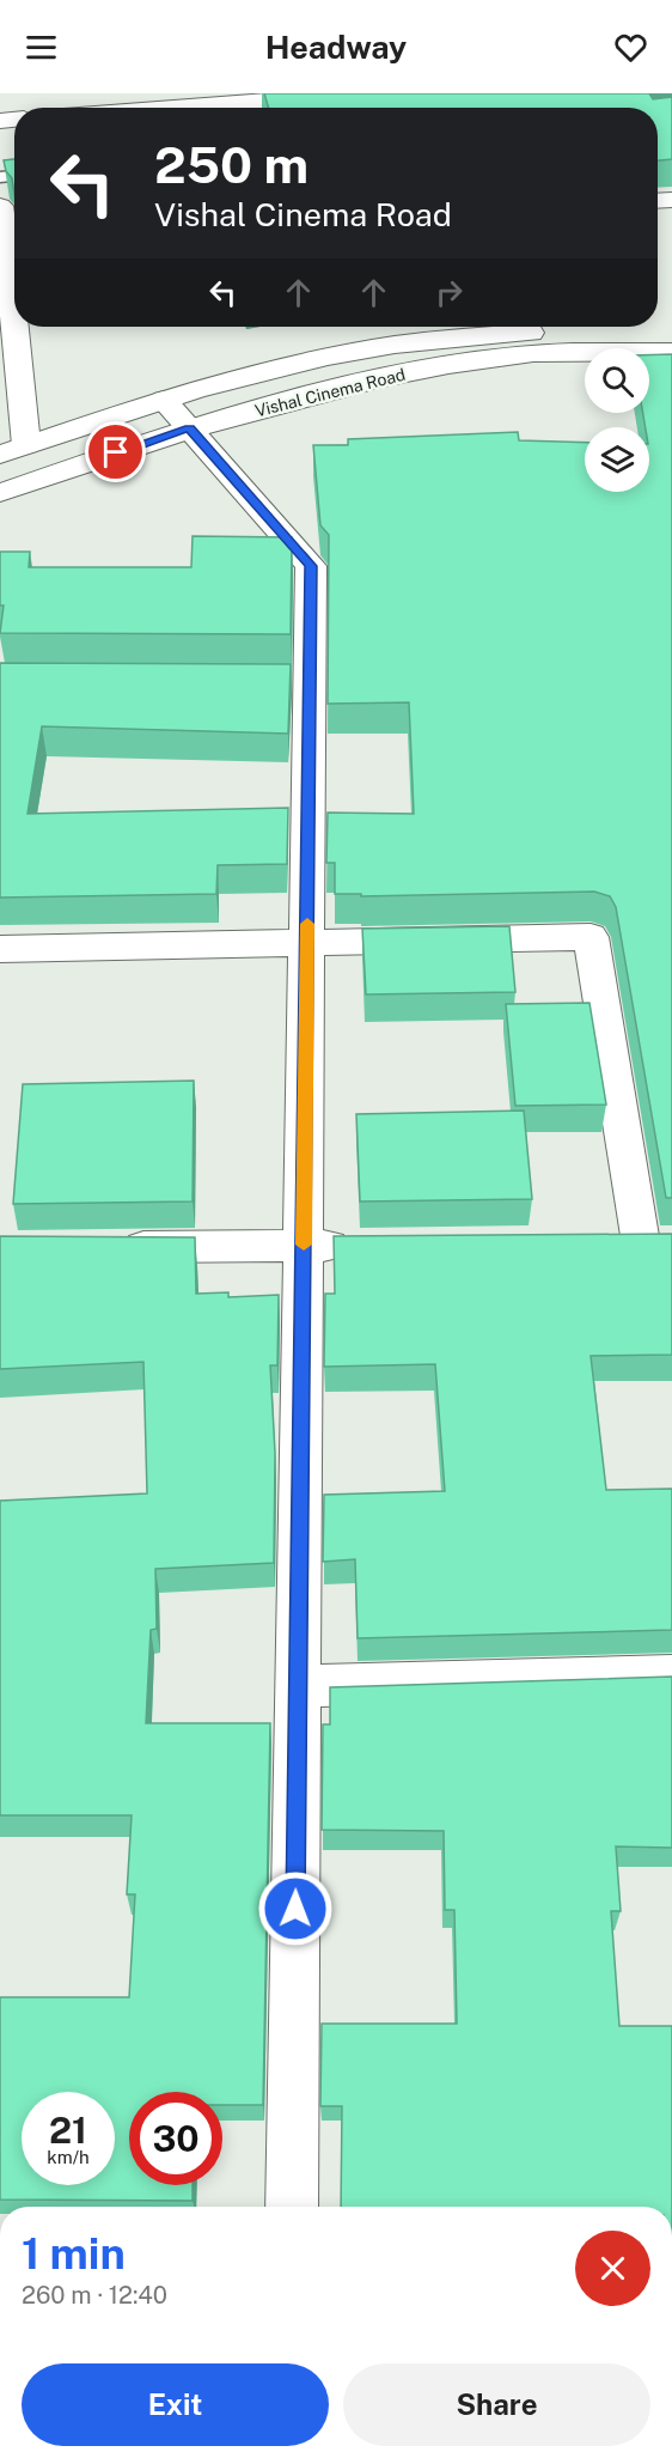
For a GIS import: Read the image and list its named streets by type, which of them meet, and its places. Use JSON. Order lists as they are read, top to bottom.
{
  "streets": {
    "street": ["Vishal Cinema Road"]
  },
  "page": {
    "header": "Headway",
    "turn": ["250 m", "Vishal Cinema Road"],
    "speed": "21 km/h",
    "limit": "30",
    "heading": ["1 min", "260 m · 12:40"],
    "buttons": ["Exit", "Share"]
  }
}
